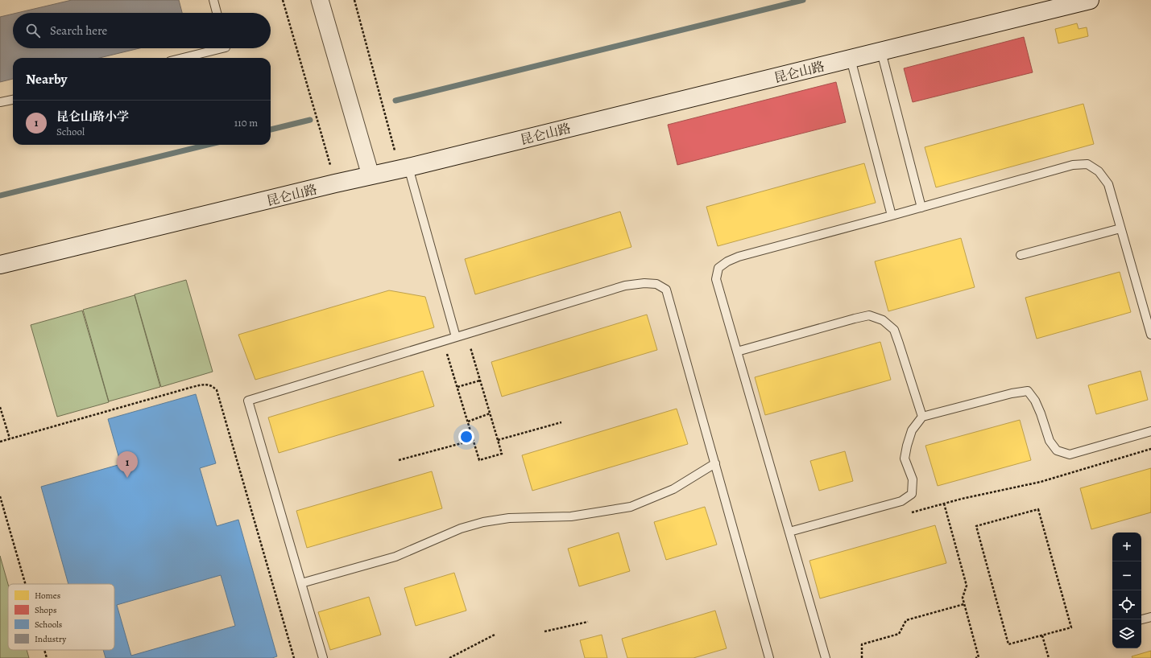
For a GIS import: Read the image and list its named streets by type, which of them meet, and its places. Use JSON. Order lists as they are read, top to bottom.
{
  "streets": {
    "street": ["昆仑山路"]
  },
  "legend": [
    "Homes",
    "Shops",
    "Schools",
    "Industry"
  ],
  "page": {
    "search": "Search here",
    "heading": "Nearby",
    "list": [
      {
        "mark": "1",
        "name": "昆仑山路小学",
        "note": "School",
        "value": "110 m"
      }
    ],
    "pins": "1",
    "map_buttons": ["+", "−"]
  }
}
